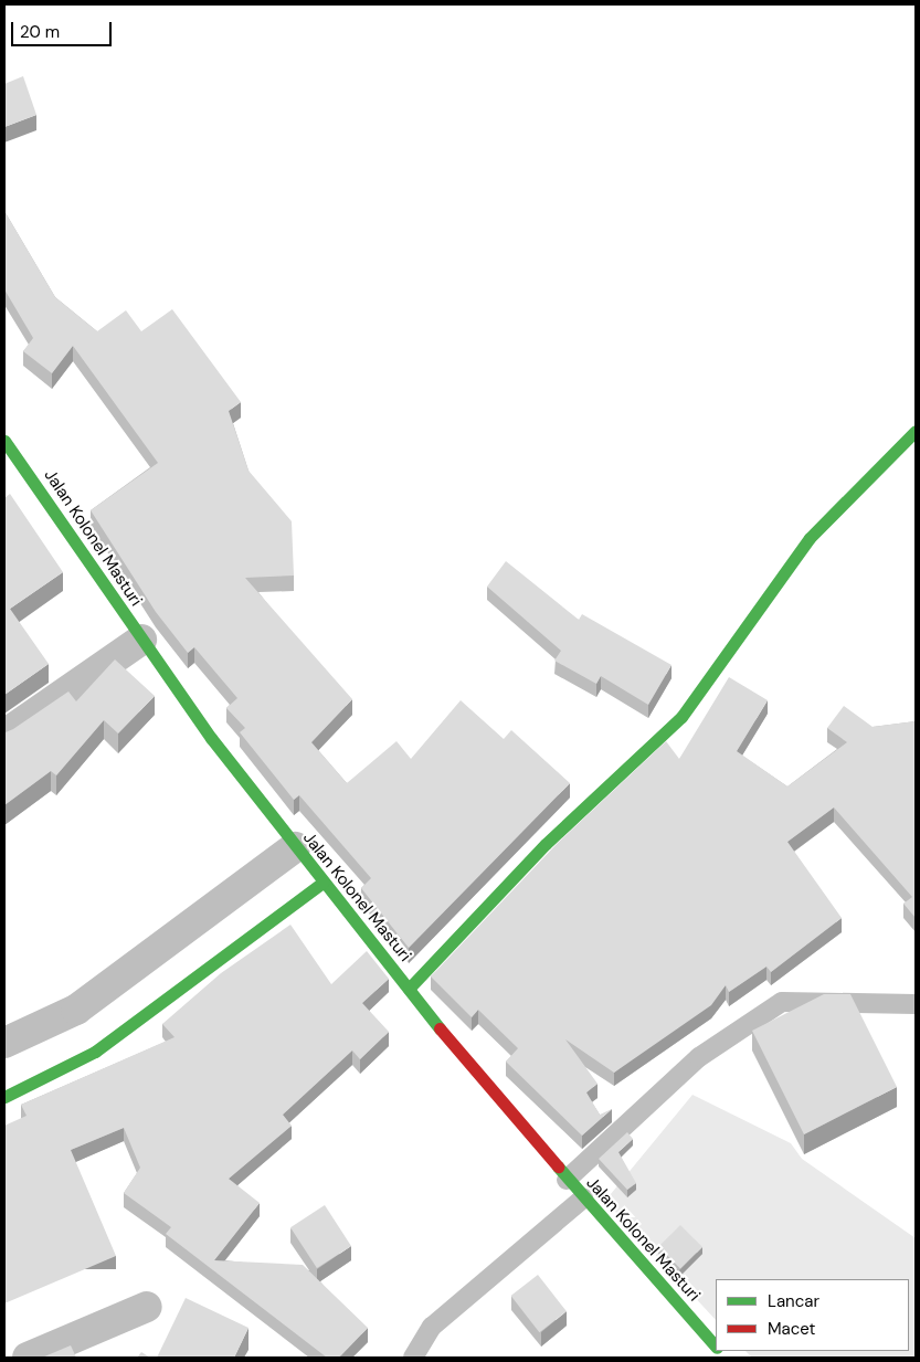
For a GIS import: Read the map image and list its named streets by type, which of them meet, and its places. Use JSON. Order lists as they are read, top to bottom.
{
  "streets": {
    "main road": ["Jalan Kolonel Masturi"]
  },
  "legend": ["Lancar", "Macet"],
  "scale_bar": "20 m"
}
